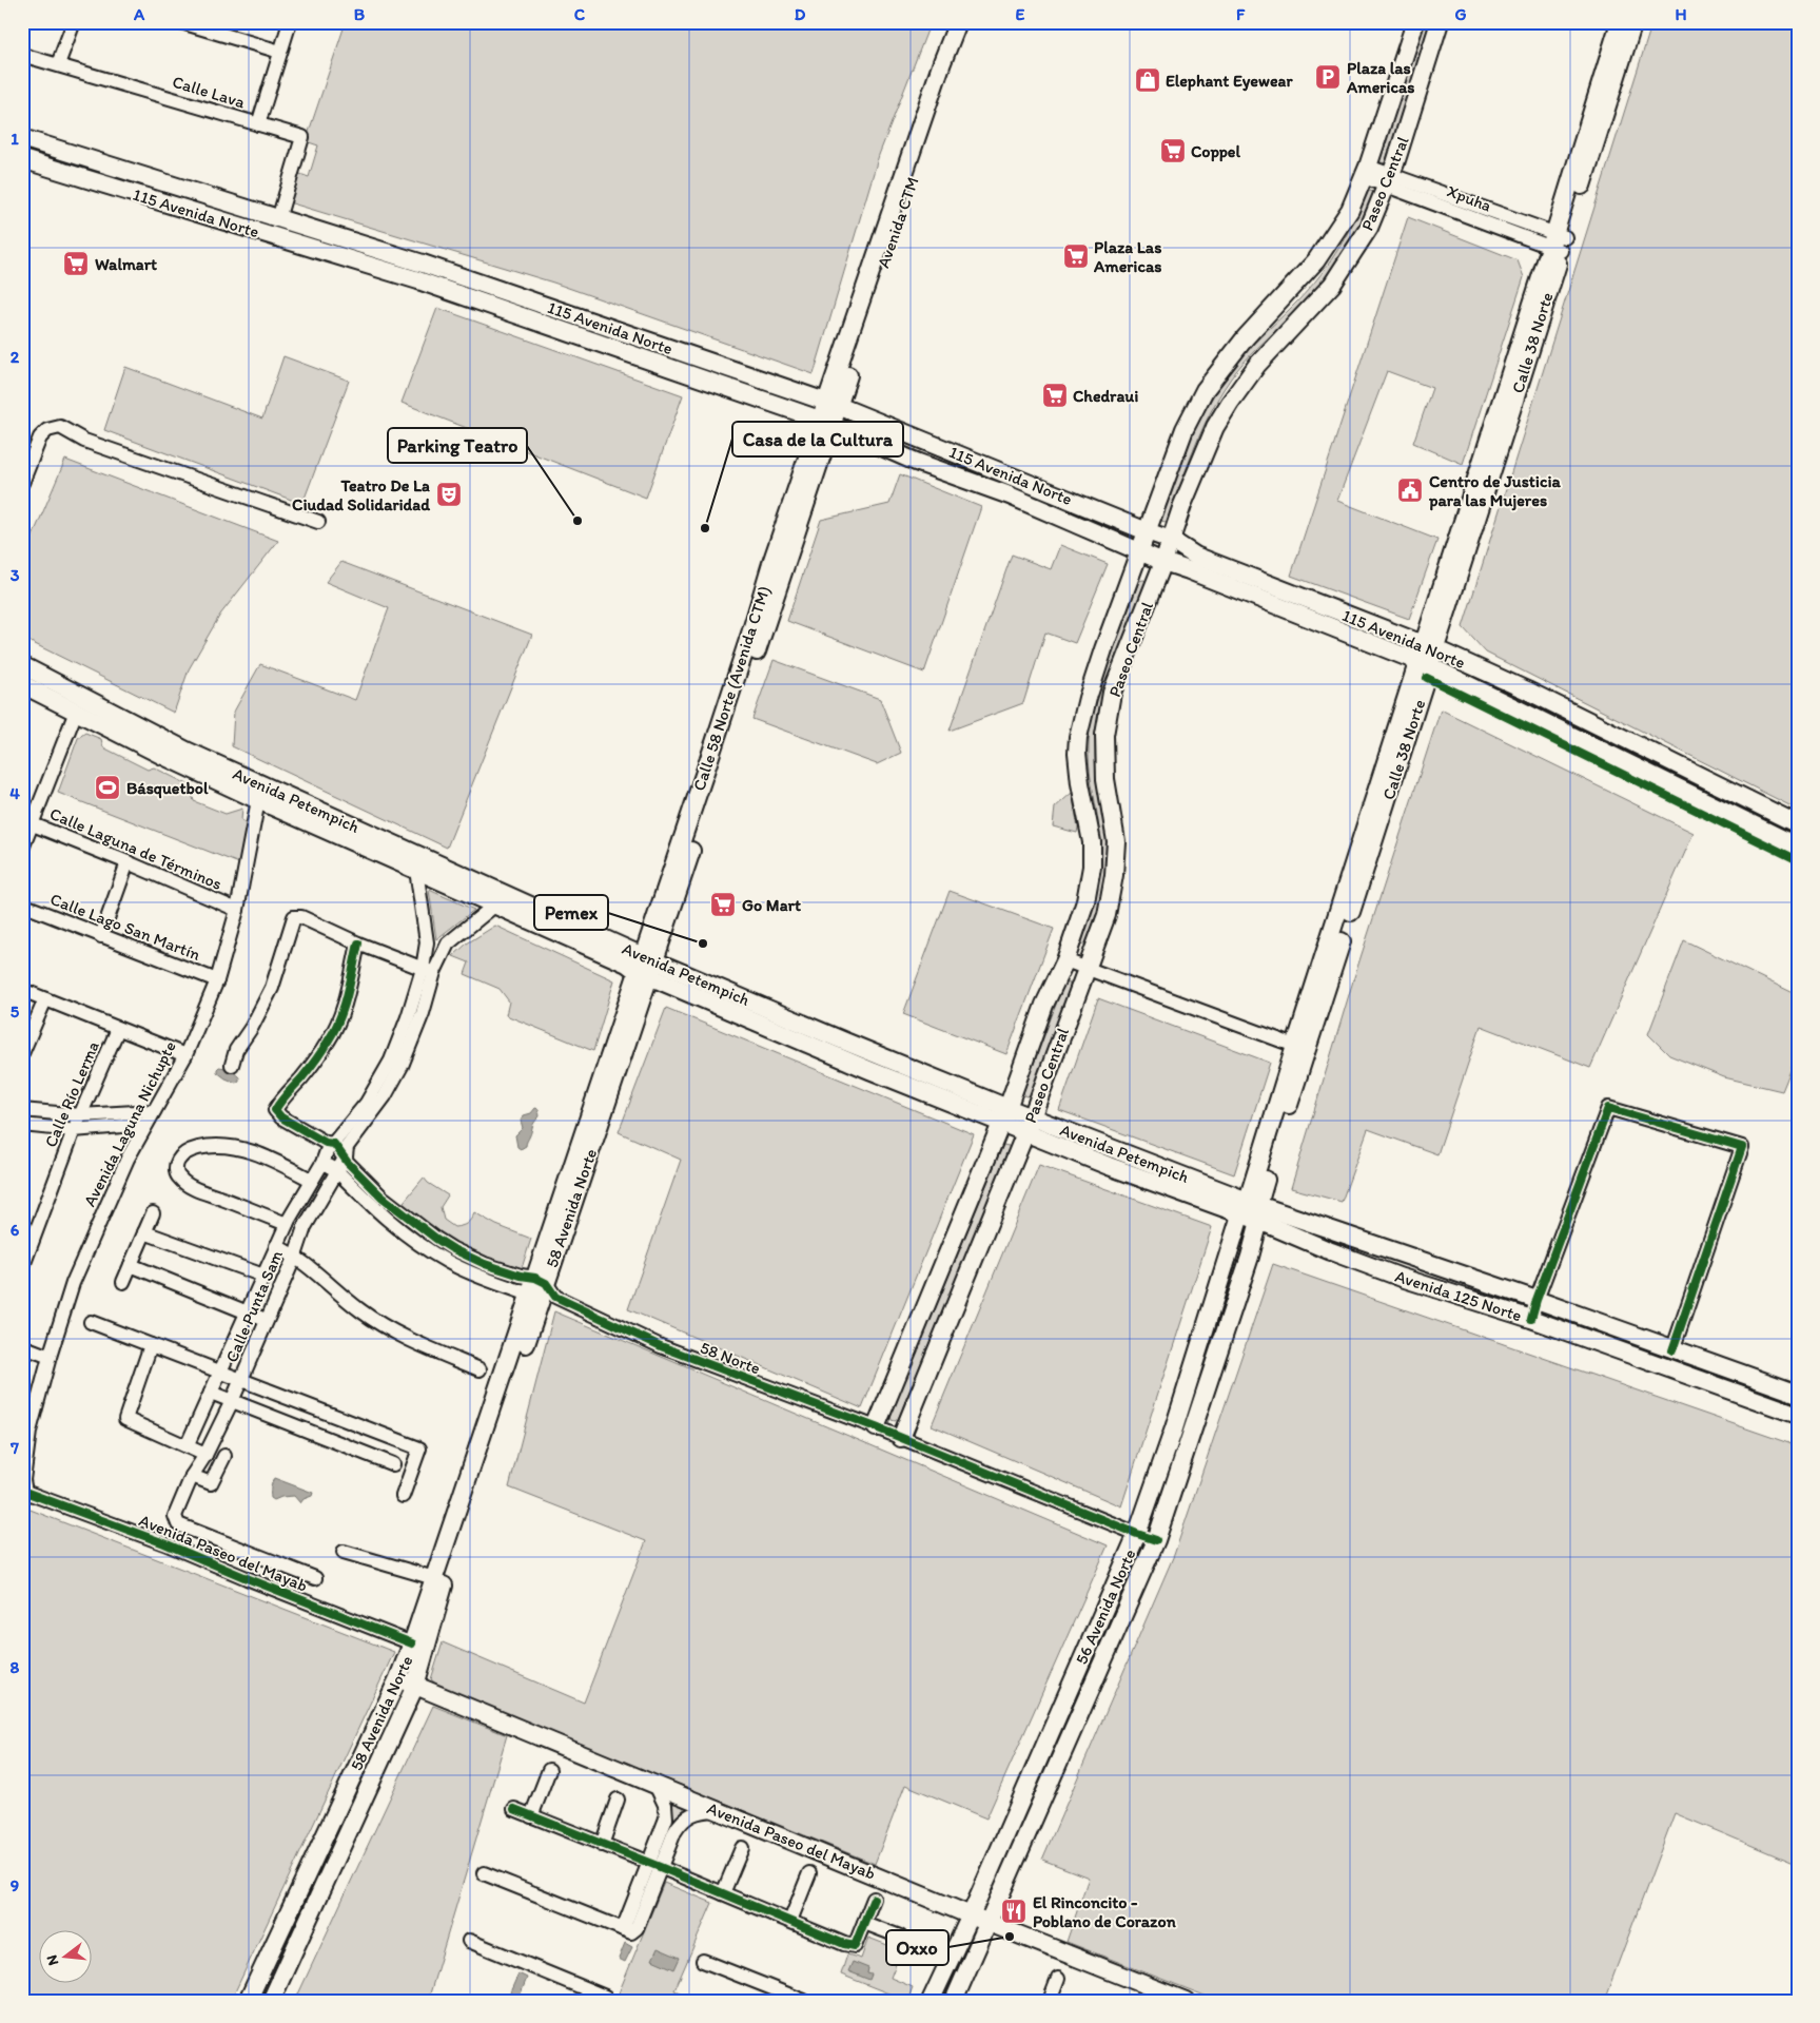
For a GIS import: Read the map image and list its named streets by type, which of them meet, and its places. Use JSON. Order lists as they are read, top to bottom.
{
  "streets": {
    "main road": [
      "Paseo Central",
      "115 Avenida Norte",
      "Avenida CTM",
      "Calle 38 Norte",
      "Calle 58 Norte (Avenida CTM)",
      "Avenida Petempich",
      "58 Avenida Norte",
      "Avenida 125 Norte",
      "Avenida Paseo del Mayab",
      "56 Avenida Norte"
    ],
    "street": [
      "Calle Lava",
      "Xpuha",
      "Calle Laguna de Términos",
      "Calle Lago San Martín",
      "Calle Río Lerma",
      "Avenida Laguna Nichupte",
      "Calle Punta Sam",
      "58 Norte"
    ]
  },
  "crossings": [
    ["Calle Lava", "115 Avenida Norte"],
    ["Paseo Central", "Xpuha"],
    ["Paseo Central", "115 Avenida Norte"],
    ["Paseo Central", "Avenida Petempich"],
    ["Paseo Central", "58 Norte"],
    ["Xpuha", "Calle 38 Norte"],
    ["115 Avenida Norte", "Avenida CTM"],
    ["115 Avenida Norte", "Calle 38 Norte"],
    ["115 Avenida Norte", "Calle 58 Norte (Avenida CTM)"],
    ["Avenida CTM", "Calle 58 Norte (Avenida CTM)"],
    ["Calle 38 Norte", "Avenida Petempich"],
    ["Calle 38 Norte", "Avenida 125 Norte"],
    ["Calle 38 Norte", "56 Avenida Norte"],
    ["Calle 58 Norte (Avenida CTM)", "Avenida Petempich"],
    ["Calle 58 Norte (Avenida CTM)", "58 Avenida Norte"],
    ["Avenida Petempich", "Avenida Laguna Nichupte"],
    ["Avenida Petempich", "58 Avenida Norte"],
    ["Avenida Petempich", "Avenida 125 Norte"],
    ["Avenida Petempich", "Calle Punta Sam"],
    ["Avenida Petempich", "56 Avenida Norte"],
    ["Calle Laguna de Términos", "Avenida Laguna Nichupte"],
    ["Calle Lago San Martín", "Avenida Laguna Nichupte"],
    ["Avenida Laguna Nichupte", "Avenida Paseo del Mayab"],
    ["58 Avenida Norte", "58 Norte"],
    ["58 Avenida Norte", "Avenida Paseo del Mayab"],
    ["Avenida 125 Norte", "56 Avenida Norte"],
    ["Calle Punta Sam", "58 Norte"],
    ["58 Norte", "56 Avenida Norte"],
    ["Avenida Paseo del Mayab", "56 Avenida Norte"]
  ],
  "places": {
    "parking": ["Plaza las Americas"],
    "shop": ["Elephant Eyewear"],
    "supermarket": [
      "Coppel",
      "Plaza Las Americas",
      "Walmart",
      "Chedraui",
      "Go Mart"
    ],
    "public building": ["Centro de Justicia para las Mujeres"],
    "theatre": ["Teatro De La Ciudad Solidaridad"],
    "other": [
      "Parking Teatro",
      "Casa de la Cultura",
      "Pemex",
      "Oxxo"
    ],
    "sports": ["Básquetbol"],
    "restaurant": ["El Rinconcito - Poblano de Corazon"]
  },
  "north": "left",
  "grid": {
    "columns": [
      "A",
      "B",
      "C",
      "D",
      "E",
      "F",
      "G",
      "H"
    ],
    "rows": [
      "1",
      "2",
      "3",
      "4",
      "5",
      "6",
      "7",
      "8",
      "9"
    ]
  }
}
